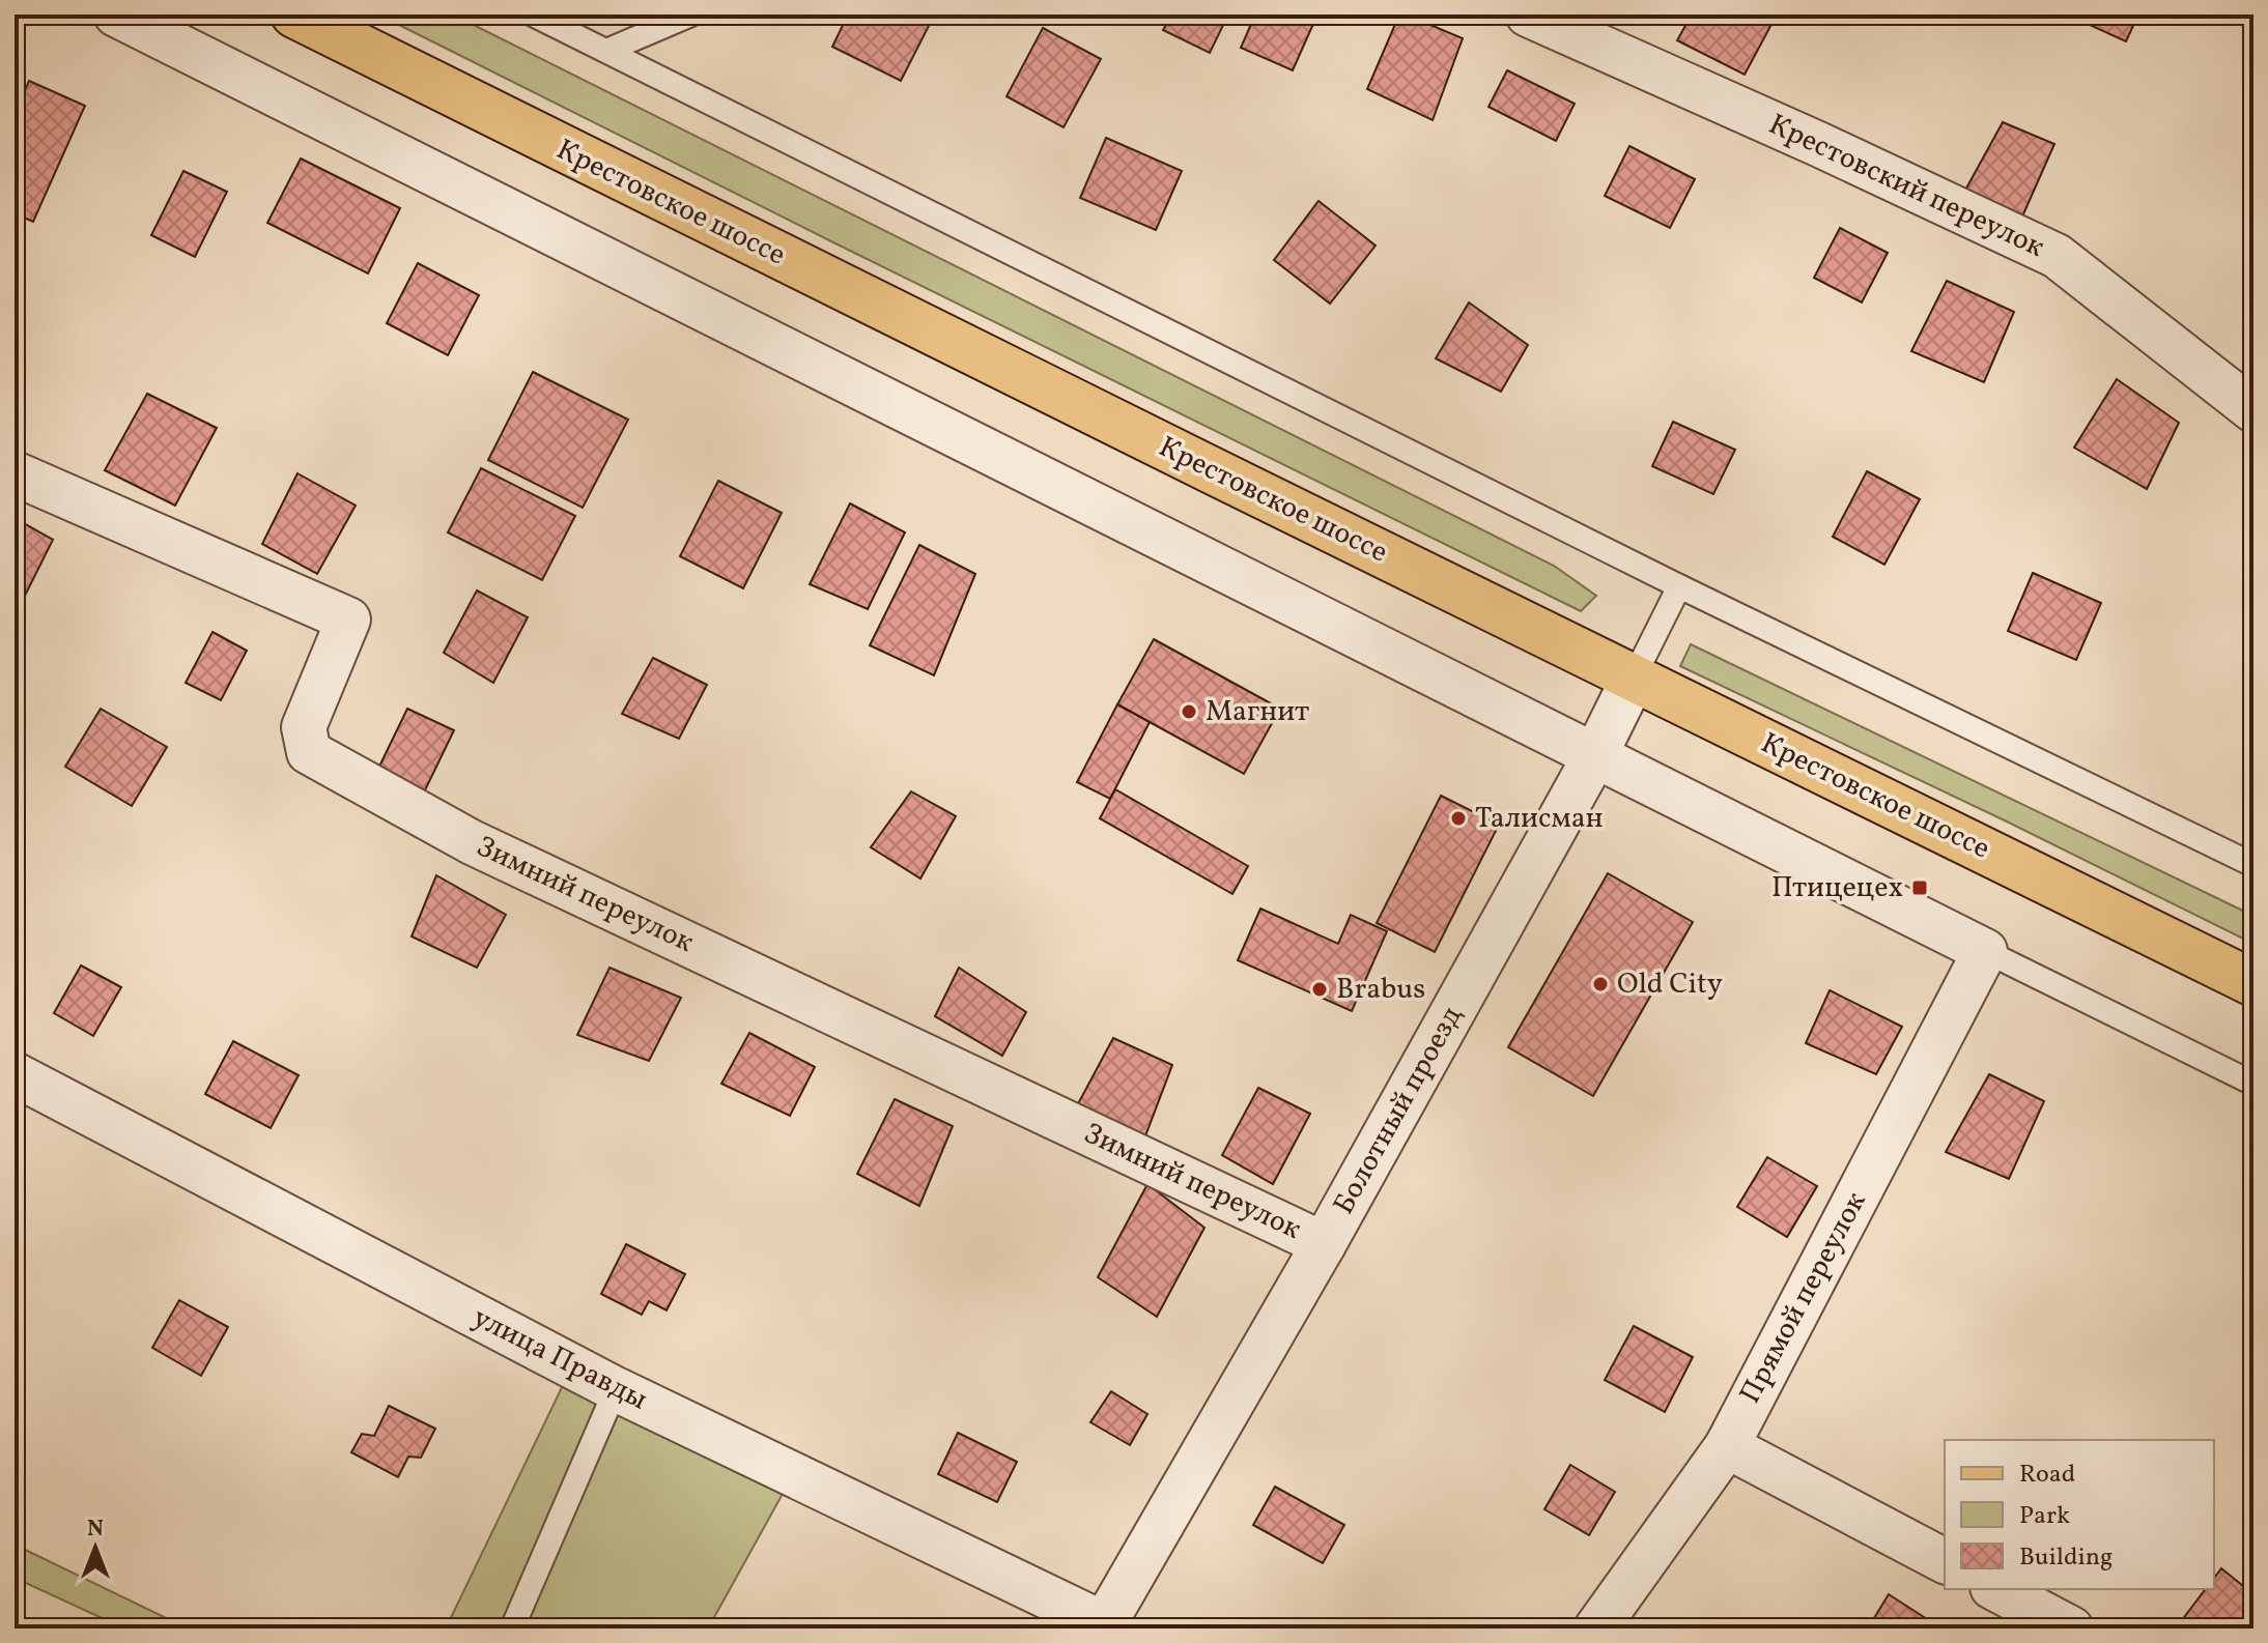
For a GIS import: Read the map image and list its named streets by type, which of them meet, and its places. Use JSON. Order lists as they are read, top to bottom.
{
  "streets": {
    "main road": ["Крестовское шоссе"],
    "street": [
      "Крестовский переулок",
      "Зимний переулок",
      "Болотный проезд",
      "Прямой переулок",
      "улица Правды"
    ]
  },
  "crossings": [
    ["Крестовское шоссе", "Болотный проезд"],
    ["Зимний переулок", "Болотный проезд"],
    ["Болотный проезд", "улица Правды"]
  ],
  "places": {
    "other": [
      "Магнит",
      "Талисман",
      "Old City",
      "Brabus"
    ],
    "transit": ["Птицецех"]
  },
  "legend": ["Road", "Park", "Building"],
  "north": "top"
}
